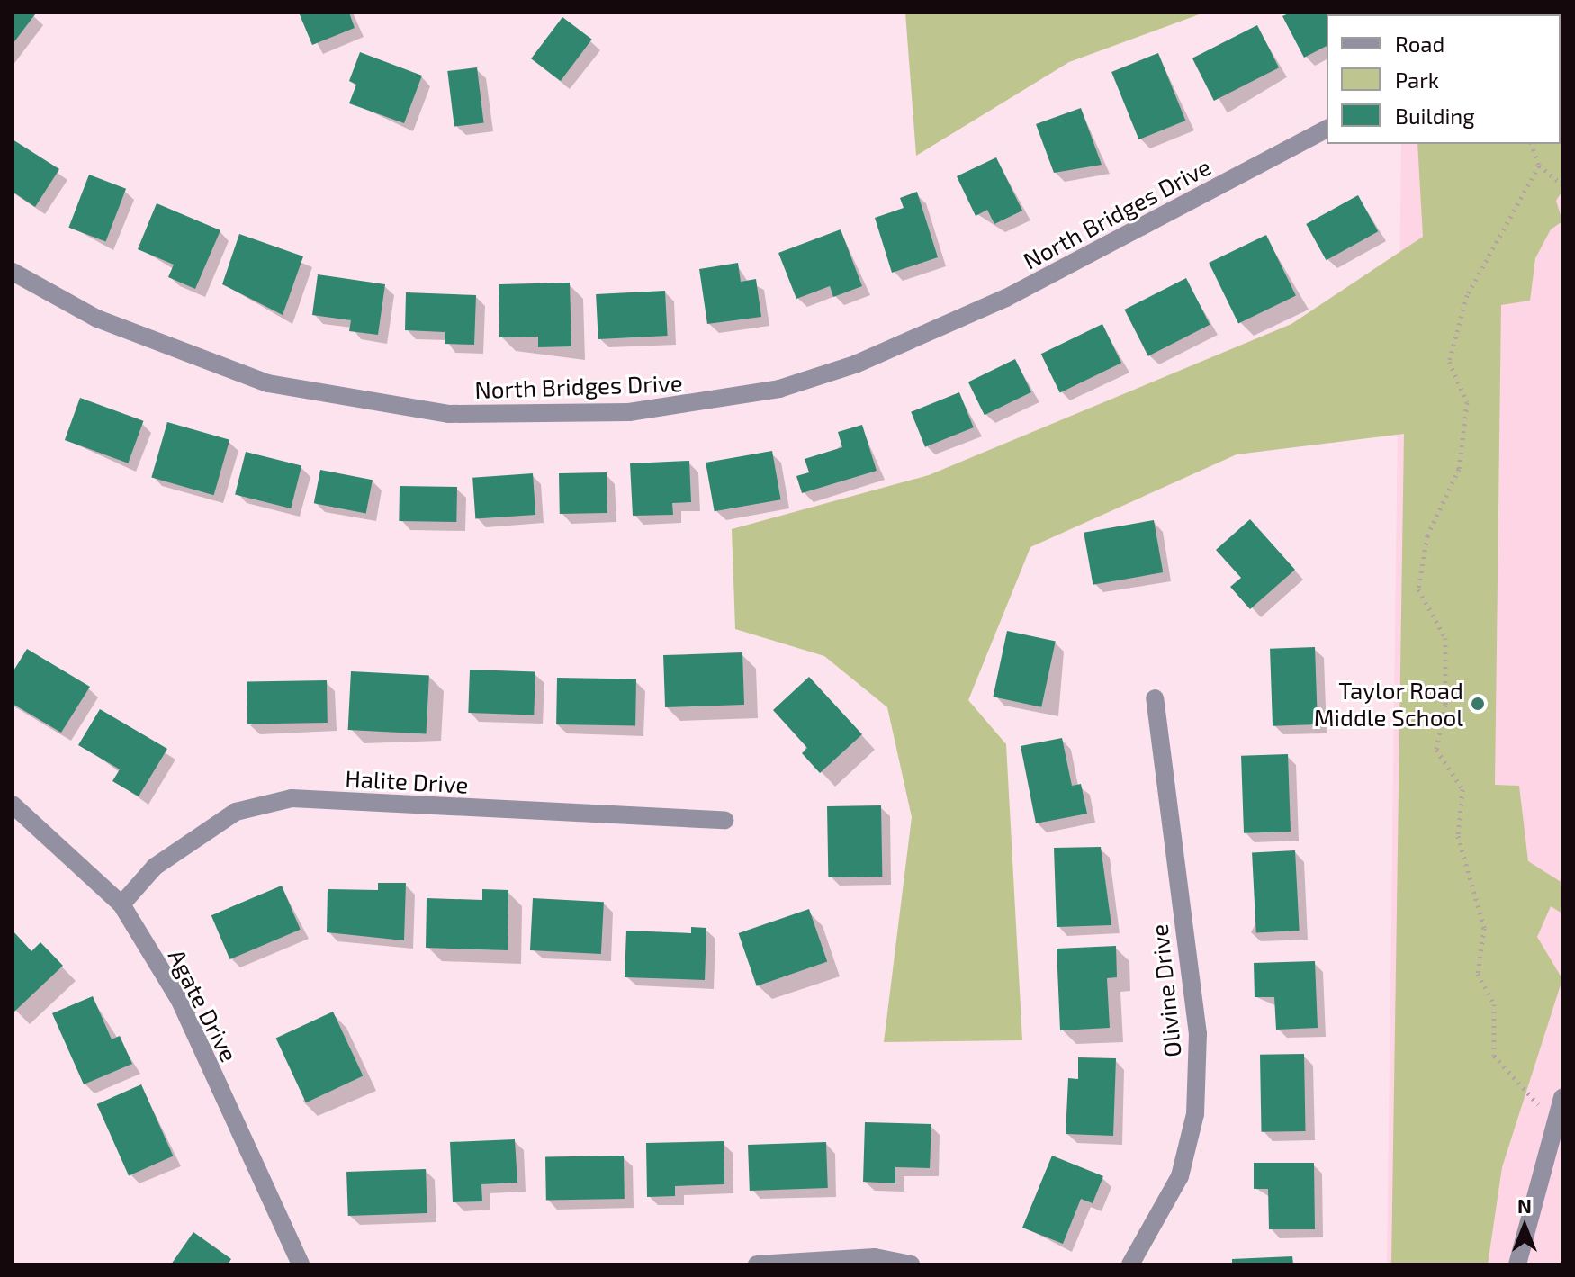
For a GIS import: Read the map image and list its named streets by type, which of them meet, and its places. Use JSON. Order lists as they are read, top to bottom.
{
  "streets": {
    "street": [
      "North Bridges Drive",
      "Halite Drive",
      "Olivine Drive",
      "Agate Drive"
    ]
  },
  "crossings": [
    ["Halite Drive", "Agate Drive"]
  ],
  "places": ["Taylor Road Middle School"],
  "legend": ["Road", "Park", "Building"],
  "north": "top"
}
